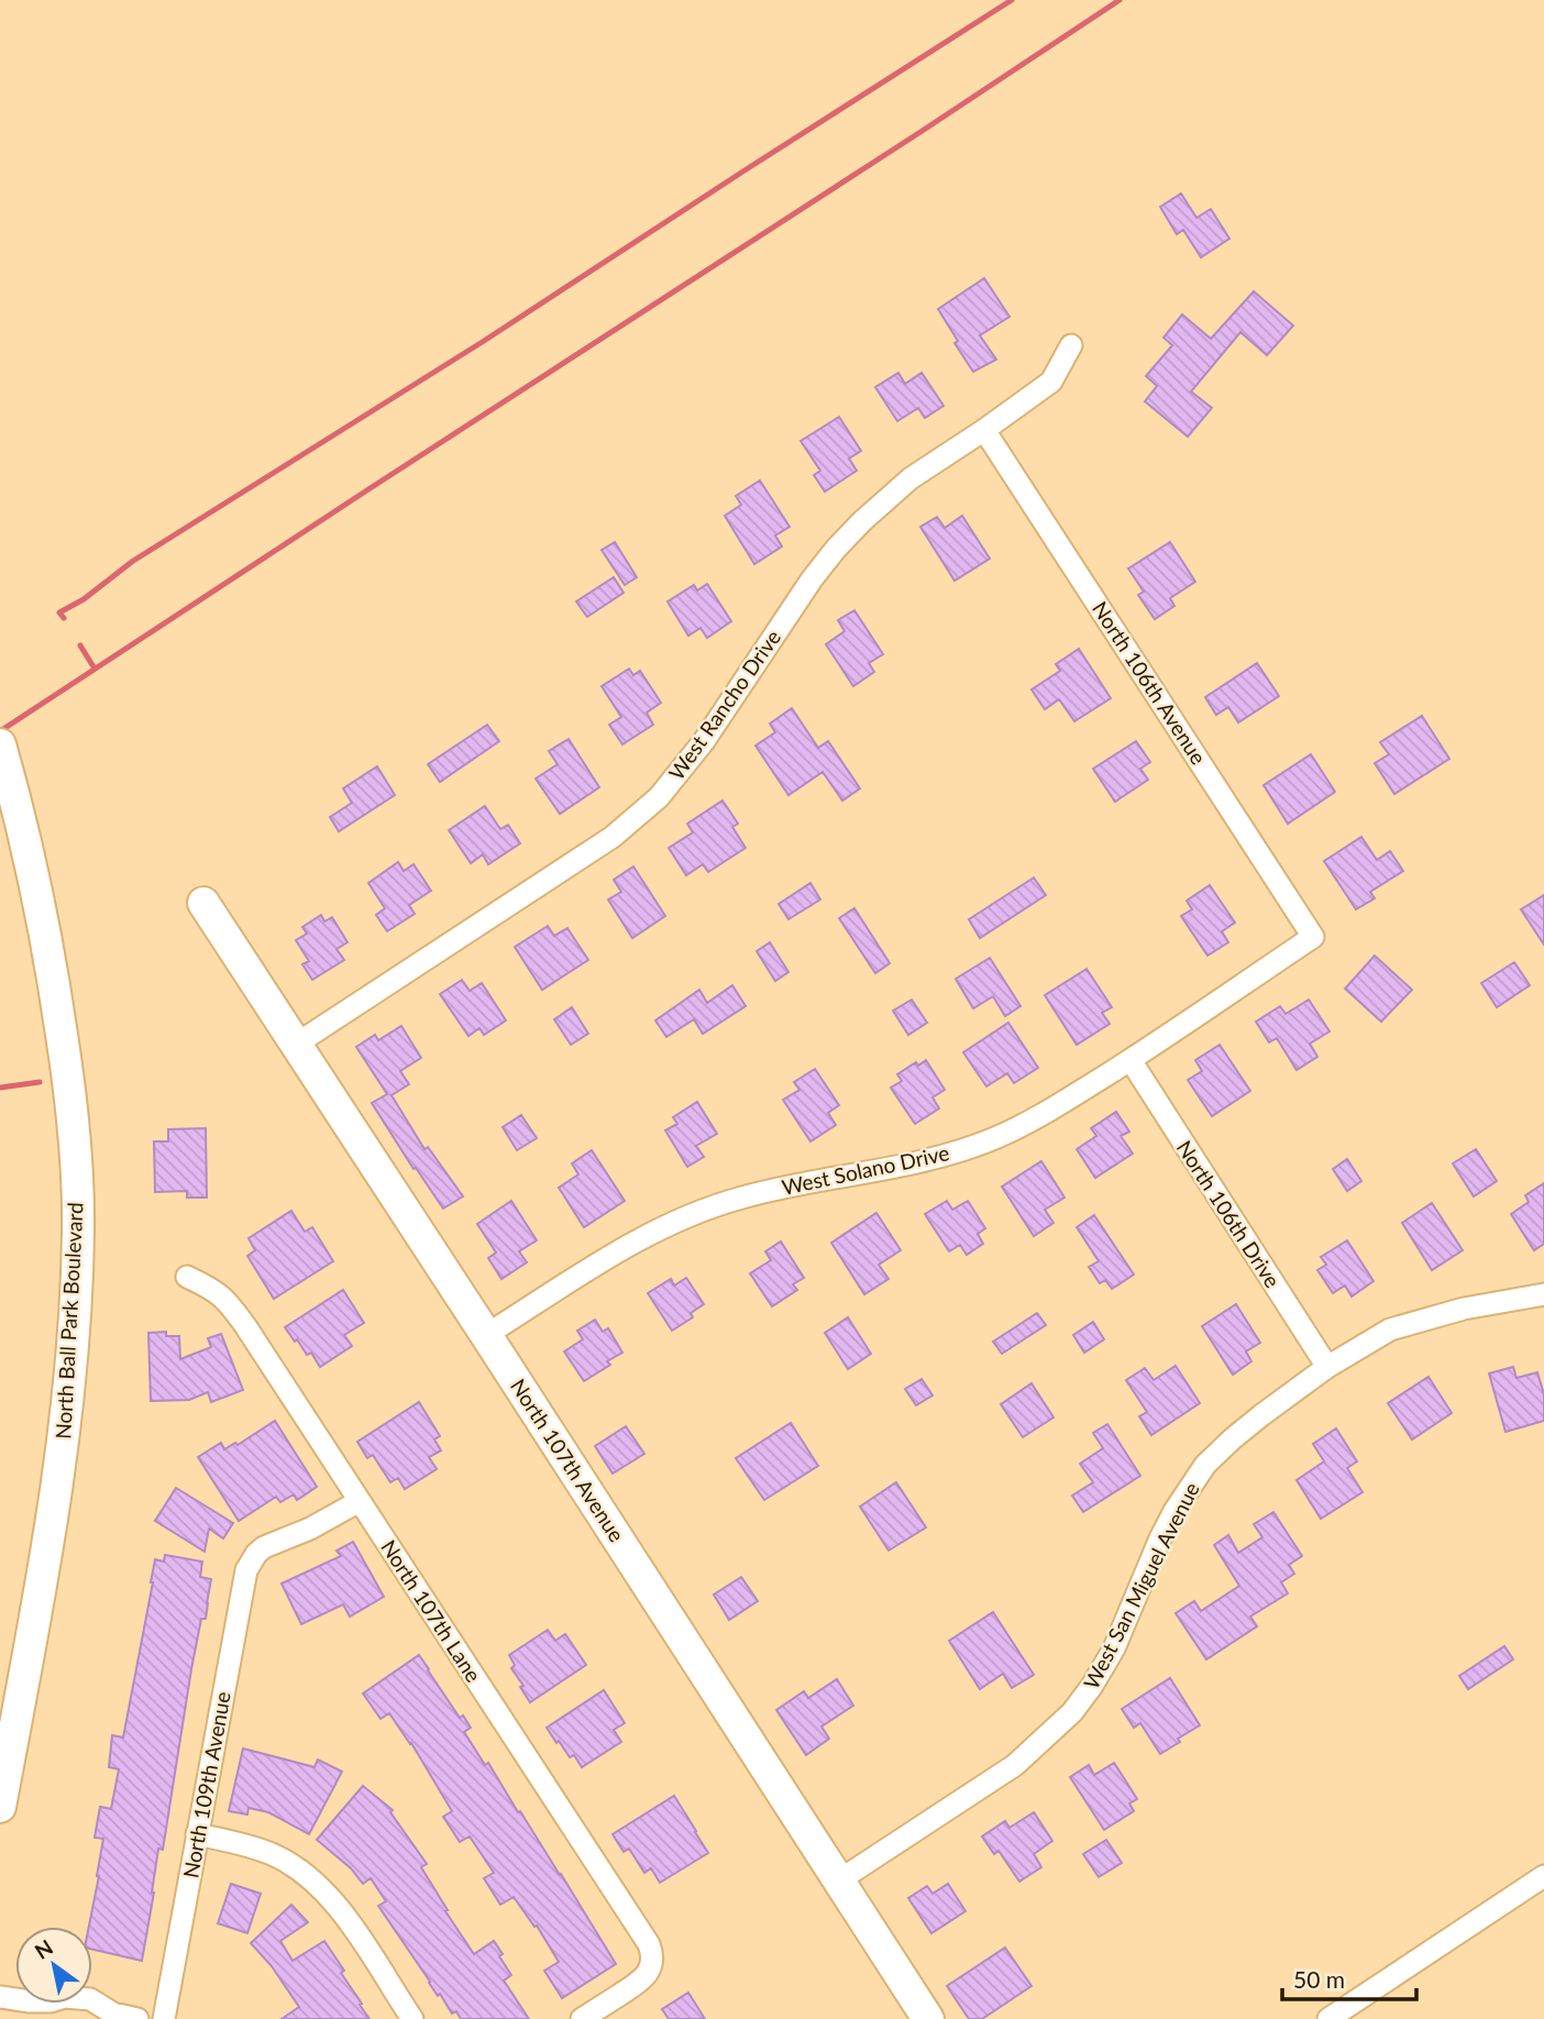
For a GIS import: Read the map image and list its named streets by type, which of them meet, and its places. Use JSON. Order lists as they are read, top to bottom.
{
  "streets": {
    "street": [
      "North 106th Avenue",
      "West Rancho Drive",
      "West Solano Drive",
      "North 106th Drive",
      "North Ball Park Boulevard",
      "North 107th Avenue",
      "West San Miguel Avenue",
      "North 107th Lane",
      "North 109th Avenue"
    ]
  },
  "crossings": [
    ["North 106th Avenue", "West Rancho Drive"],
    ["North 106th Avenue", "West Solano Drive"],
    ["West Rancho Drive", "North 107th Avenue"],
    ["West Solano Drive", "North 106th Drive"],
    ["West Solano Drive", "North 107th Avenue"],
    ["North 106th Drive", "West San Miguel Avenue"],
    ["North 107th Avenue", "West San Miguel Avenue"],
    ["North 107th Lane", "North 109th Avenue"]
  ],
  "scale_bar": "50 m",
  "north": "top left"
}
